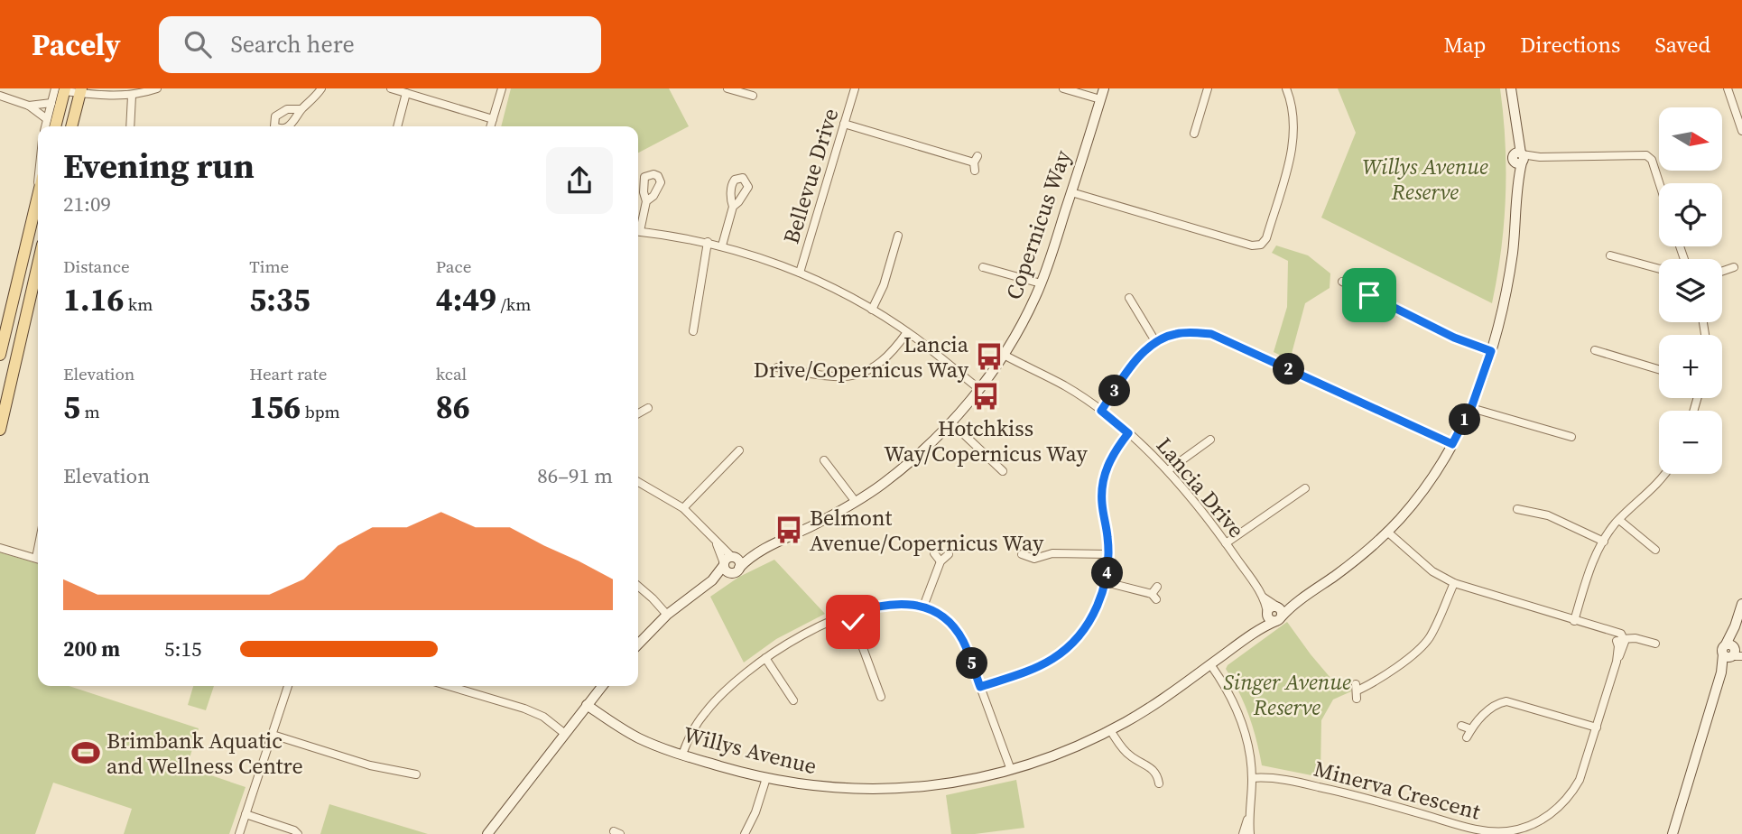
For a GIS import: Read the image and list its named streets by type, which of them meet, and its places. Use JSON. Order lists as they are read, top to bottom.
{
  "streets": {
    "street": [
      "Bellevue Drive",
      "Copernicus Way",
      "Lancia Drive",
      "Willys Avenue",
      "Minerva Crescent"
    ]
  },
  "crossings": [
    ["Copernicus Way", "Lancia Drive"],
    ["Lancia Drive", "Willys Avenue"]
  ],
  "parks": ["Willys Avenue Reserve", "Singer Avenue Reserve"],
  "places": {
    "bus stop": ["Lancia Drive/Copernicus Way", "Hotchkiss Way/Copernicus Way", "Belmont Avenue/Copernicus Way"],
    "sports": ["Brimbank Aquatic and Wellness Centre"]
  },
  "north": "right",
  "page": {
    "header": "Pacely",
    "search": "Search here",
    "nav": ["Map", "Directions", "Saved"],
    "map_buttons": ["+", "−"],
    "heading": ["Evening run", "21:09"],
    "stats": [
      ["Distance", "1.16 km"],
      ["Time", "5:35"],
      ["Pace", "4:49 /km"],
      ["Elevation", "5 m"],
      ["Heart rate", "156 bpm"],
      ["kcal", "86"]
    ],
    "pins": [
      "2",
      "3",
      "1",
      "4",
      "5"
    ],
    "chart": ["Elevation", "86–91 m"],
    "list": [
      {
        "name": "200 m",
        "note": "5:15"
      }
    ]
  }
}
